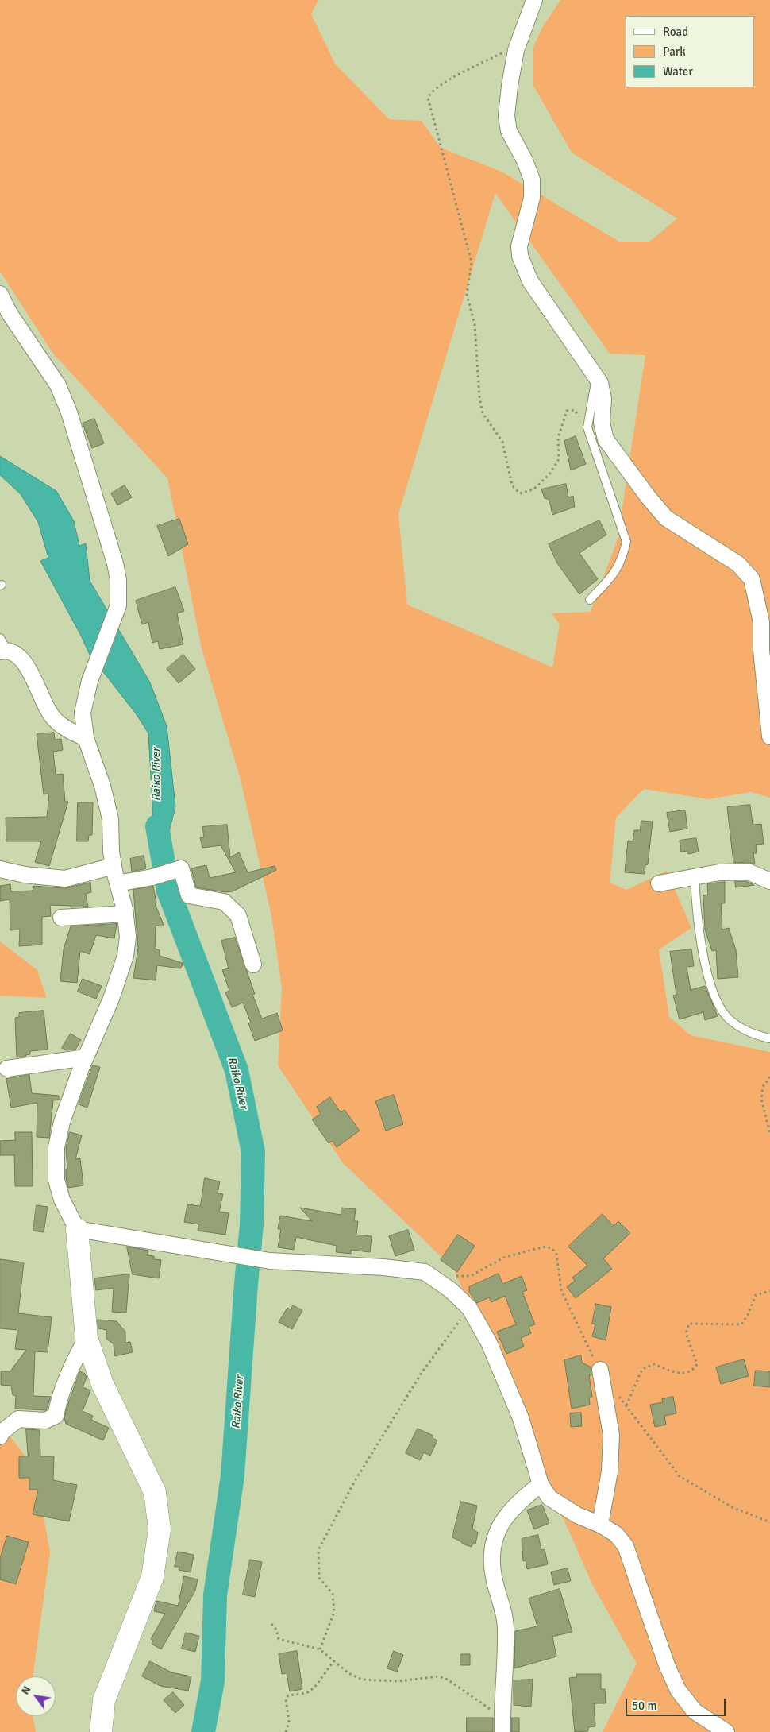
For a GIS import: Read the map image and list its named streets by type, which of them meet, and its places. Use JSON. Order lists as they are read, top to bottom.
{
  "water": ["Raiko River"],
  "legend": ["Road", "Park", "Water"],
  "scale_bar": "50 m",
  "north": "top left"
}
